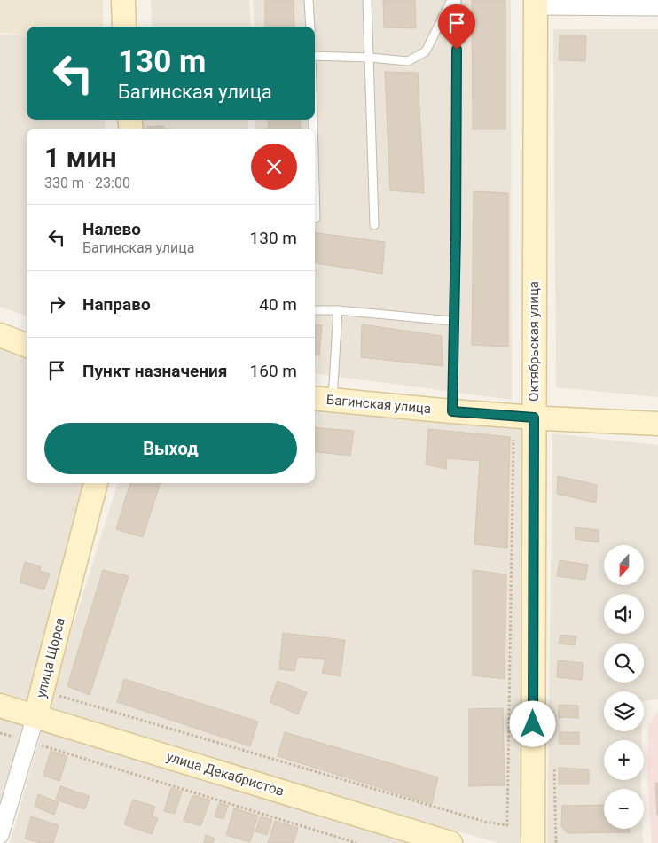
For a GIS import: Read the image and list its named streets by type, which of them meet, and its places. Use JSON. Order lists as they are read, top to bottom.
{
  "streets": {
    "main road": [
      "Октябрьская улица",
      "Багинская улица",
      "улица Щорса",
      "улица Декабристов"
    ]
  },
  "crossings": [
    ["Октябрьская улица", "Багинская улица"],
    ["улица Щорса", "улица Декабристов"]
  ],
  "north": "bottom",
  "page": {
    "turn": ["130 m", "Багинская улица"],
    "heading": ["1 мин", "330 m · 23:00"],
    "list": [
      {
        "name": "Налево",
        "note": "Багинская улица",
        "value": "130 m"
      },
      {
        "name": "Направо",
        "value": "40 m"
      },
      {
        "name": "Пункт назначения",
        "value": "160 m"
      }
    ],
    "buttons": "Выход",
    "map_buttons": ["+", "−"]
  }
}
